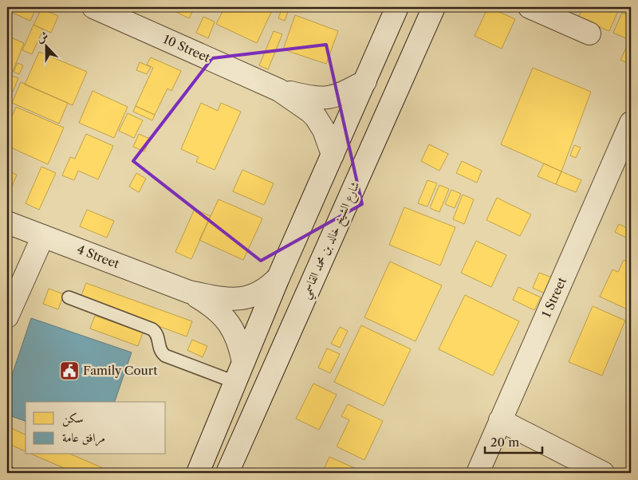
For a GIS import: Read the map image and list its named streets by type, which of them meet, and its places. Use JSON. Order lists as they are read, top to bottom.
{
  "streets": {
    "street": [
      "10 Street",
      "شارع الشيخ خالد بن محمد القاسمي",
      "4 Street",
      "1 Street"
    ]
  },
  "places": {
    "public building": ["Family Court"]
  },
  "legend": ["سكن", "مرافق عامة"],
  "scale_bar": "20 m",
  "north": "top"
}
